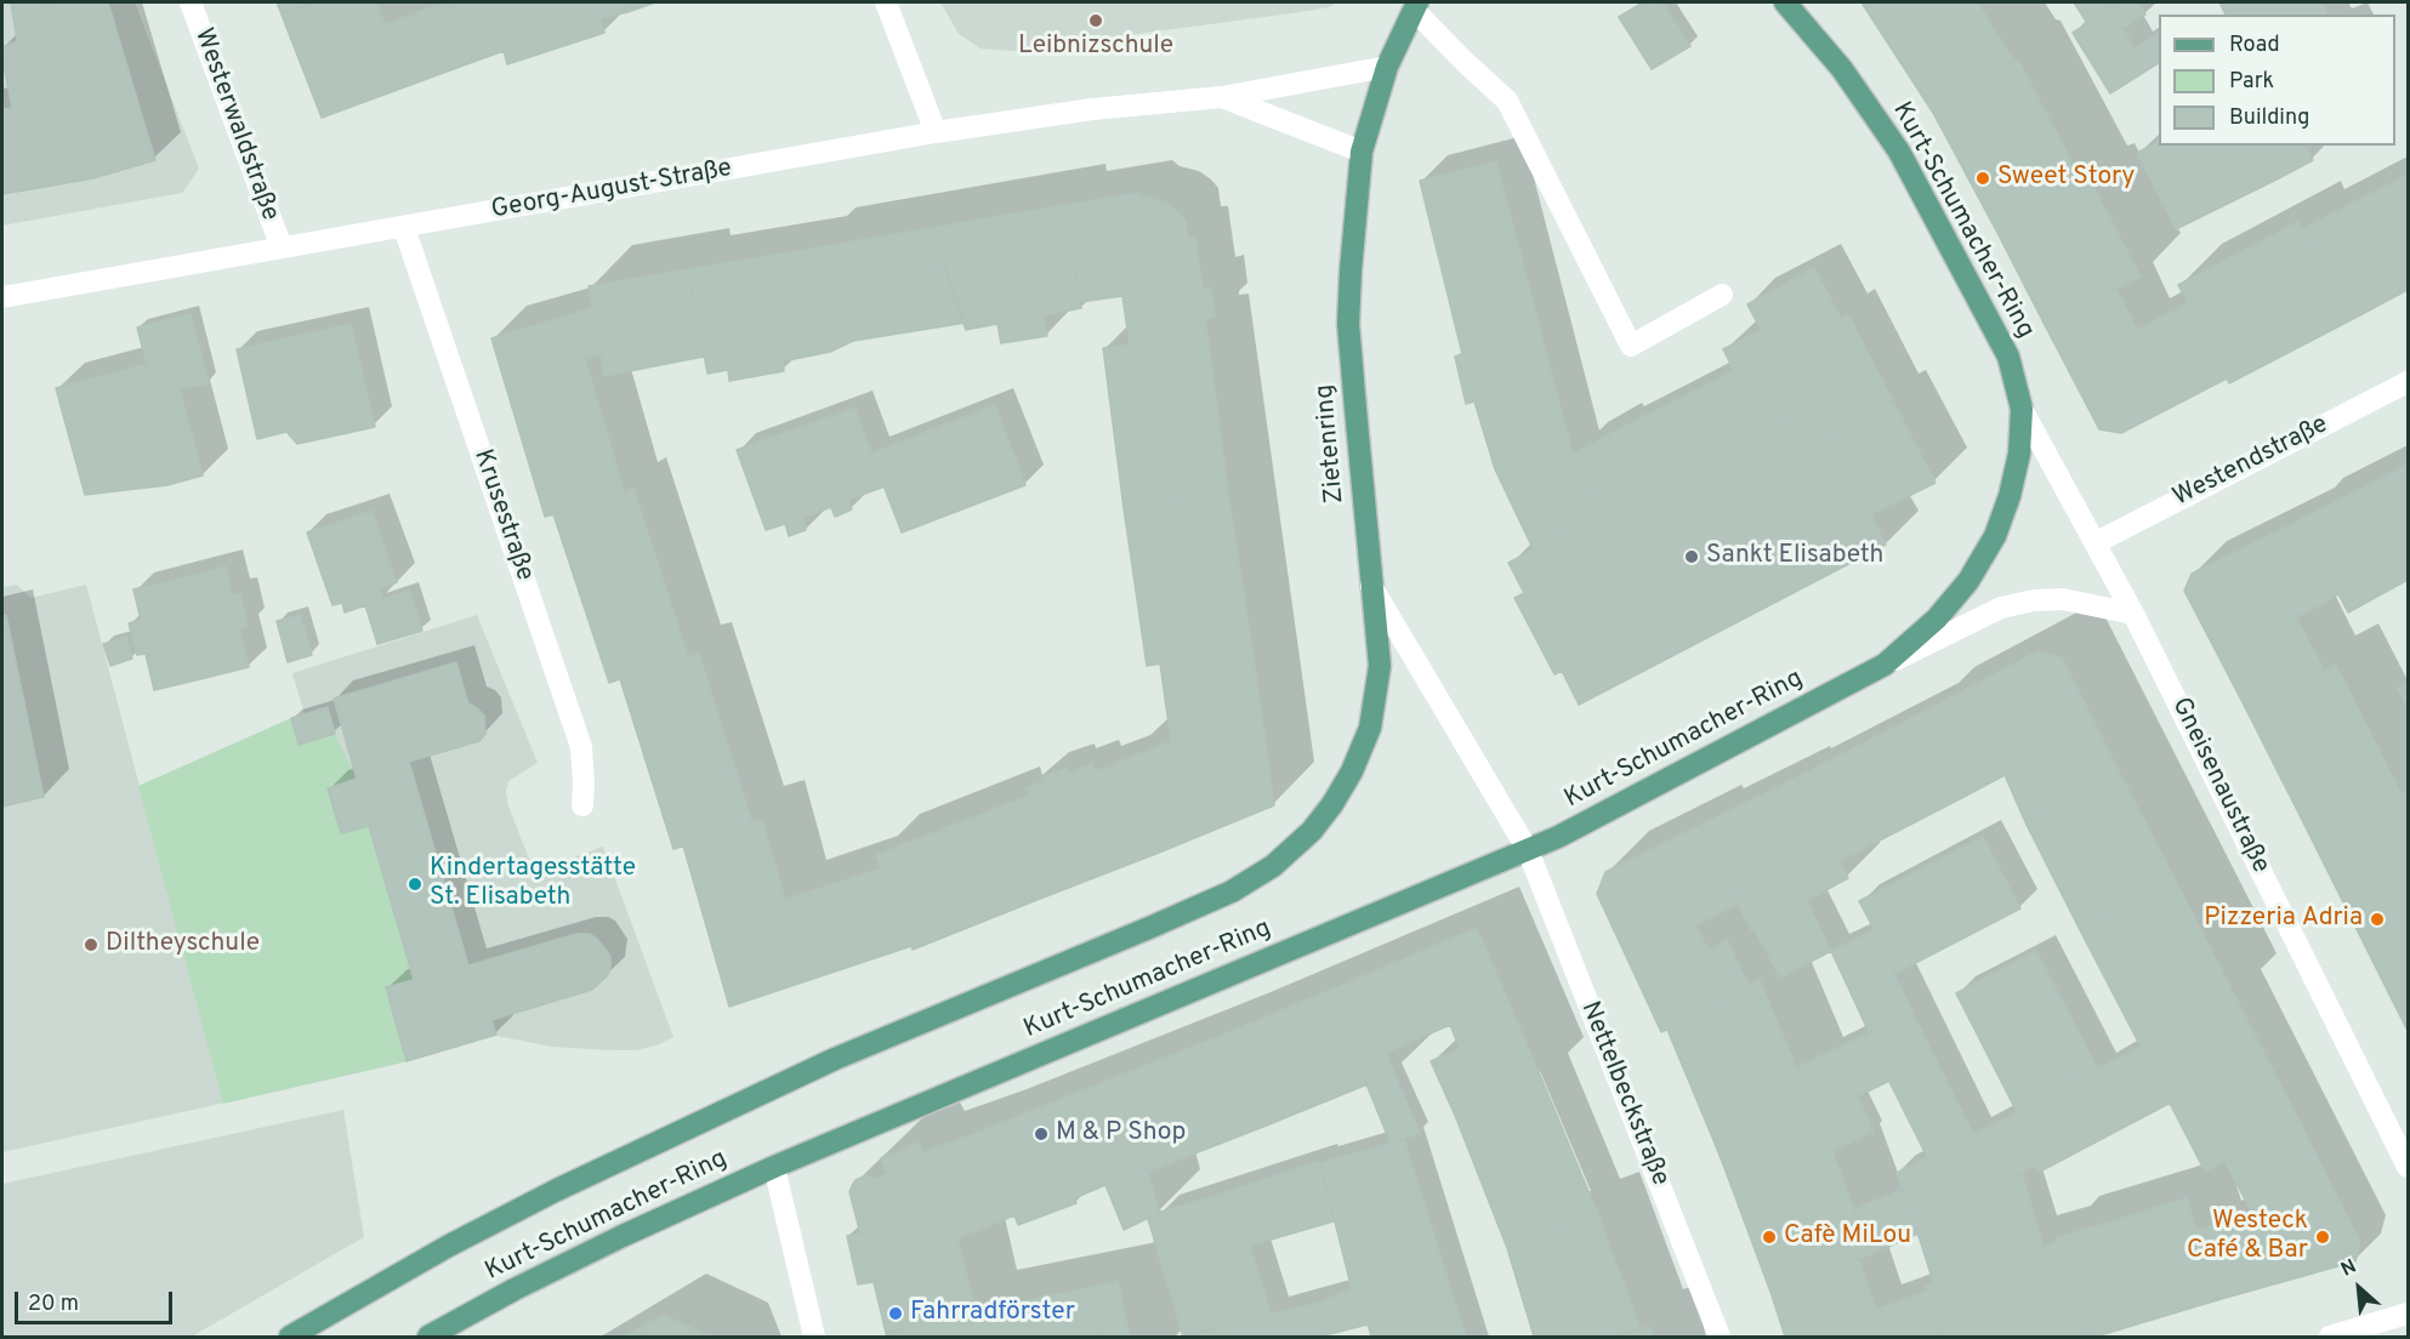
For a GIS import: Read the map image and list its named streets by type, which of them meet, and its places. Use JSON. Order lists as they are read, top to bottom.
{
  "streets": {
    "main road": ["Kurt-Schumacher-Ring", "Zietenring"],
    "street": [
      "Westerwaldstraße",
      "Georg-August-Straße",
      "Westendstraße",
      "Krusestraße",
      "Gneisenaustraße",
      "Nettelbeckstraße"
    ]
  },
  "crossings": [
    ["Westerwaldstraße", "Georg-August-Straße"],
    ["Georg-August-Straße", "Zietenring"],
    ["Georg-August-Straße", "Krusestraße"],
    ["Kurt-Schumacher-Ring", "Zietenring"],
    ["Kurt-Schumacher-Ring", "Gneisenaustraße"],
    ["Kurt-Schumacher-Ring", "Nettelbeckstraße"],
    ["Zietenring", "Nettelbeckstraße"],
    ["Westendstraße", "Gneisenaustraße"]
  ],
  "places": [
    "Leibnizschule",
    "Sweet Story",
    "Sankt Elisabeth",
    "Kindertagesstätte St. Elisabeth",
    "Pizzeria Adria",
    "Diltheyschule",
    "M & P Shop",
    "Cafè MiLou",
    "Westeck Café & Bar",
    "Fahrradförster"
  ],
  "legend": ["Road", "Park", "Building"],
  "scale_bar": "20 m",
  "north": "top left"
}
